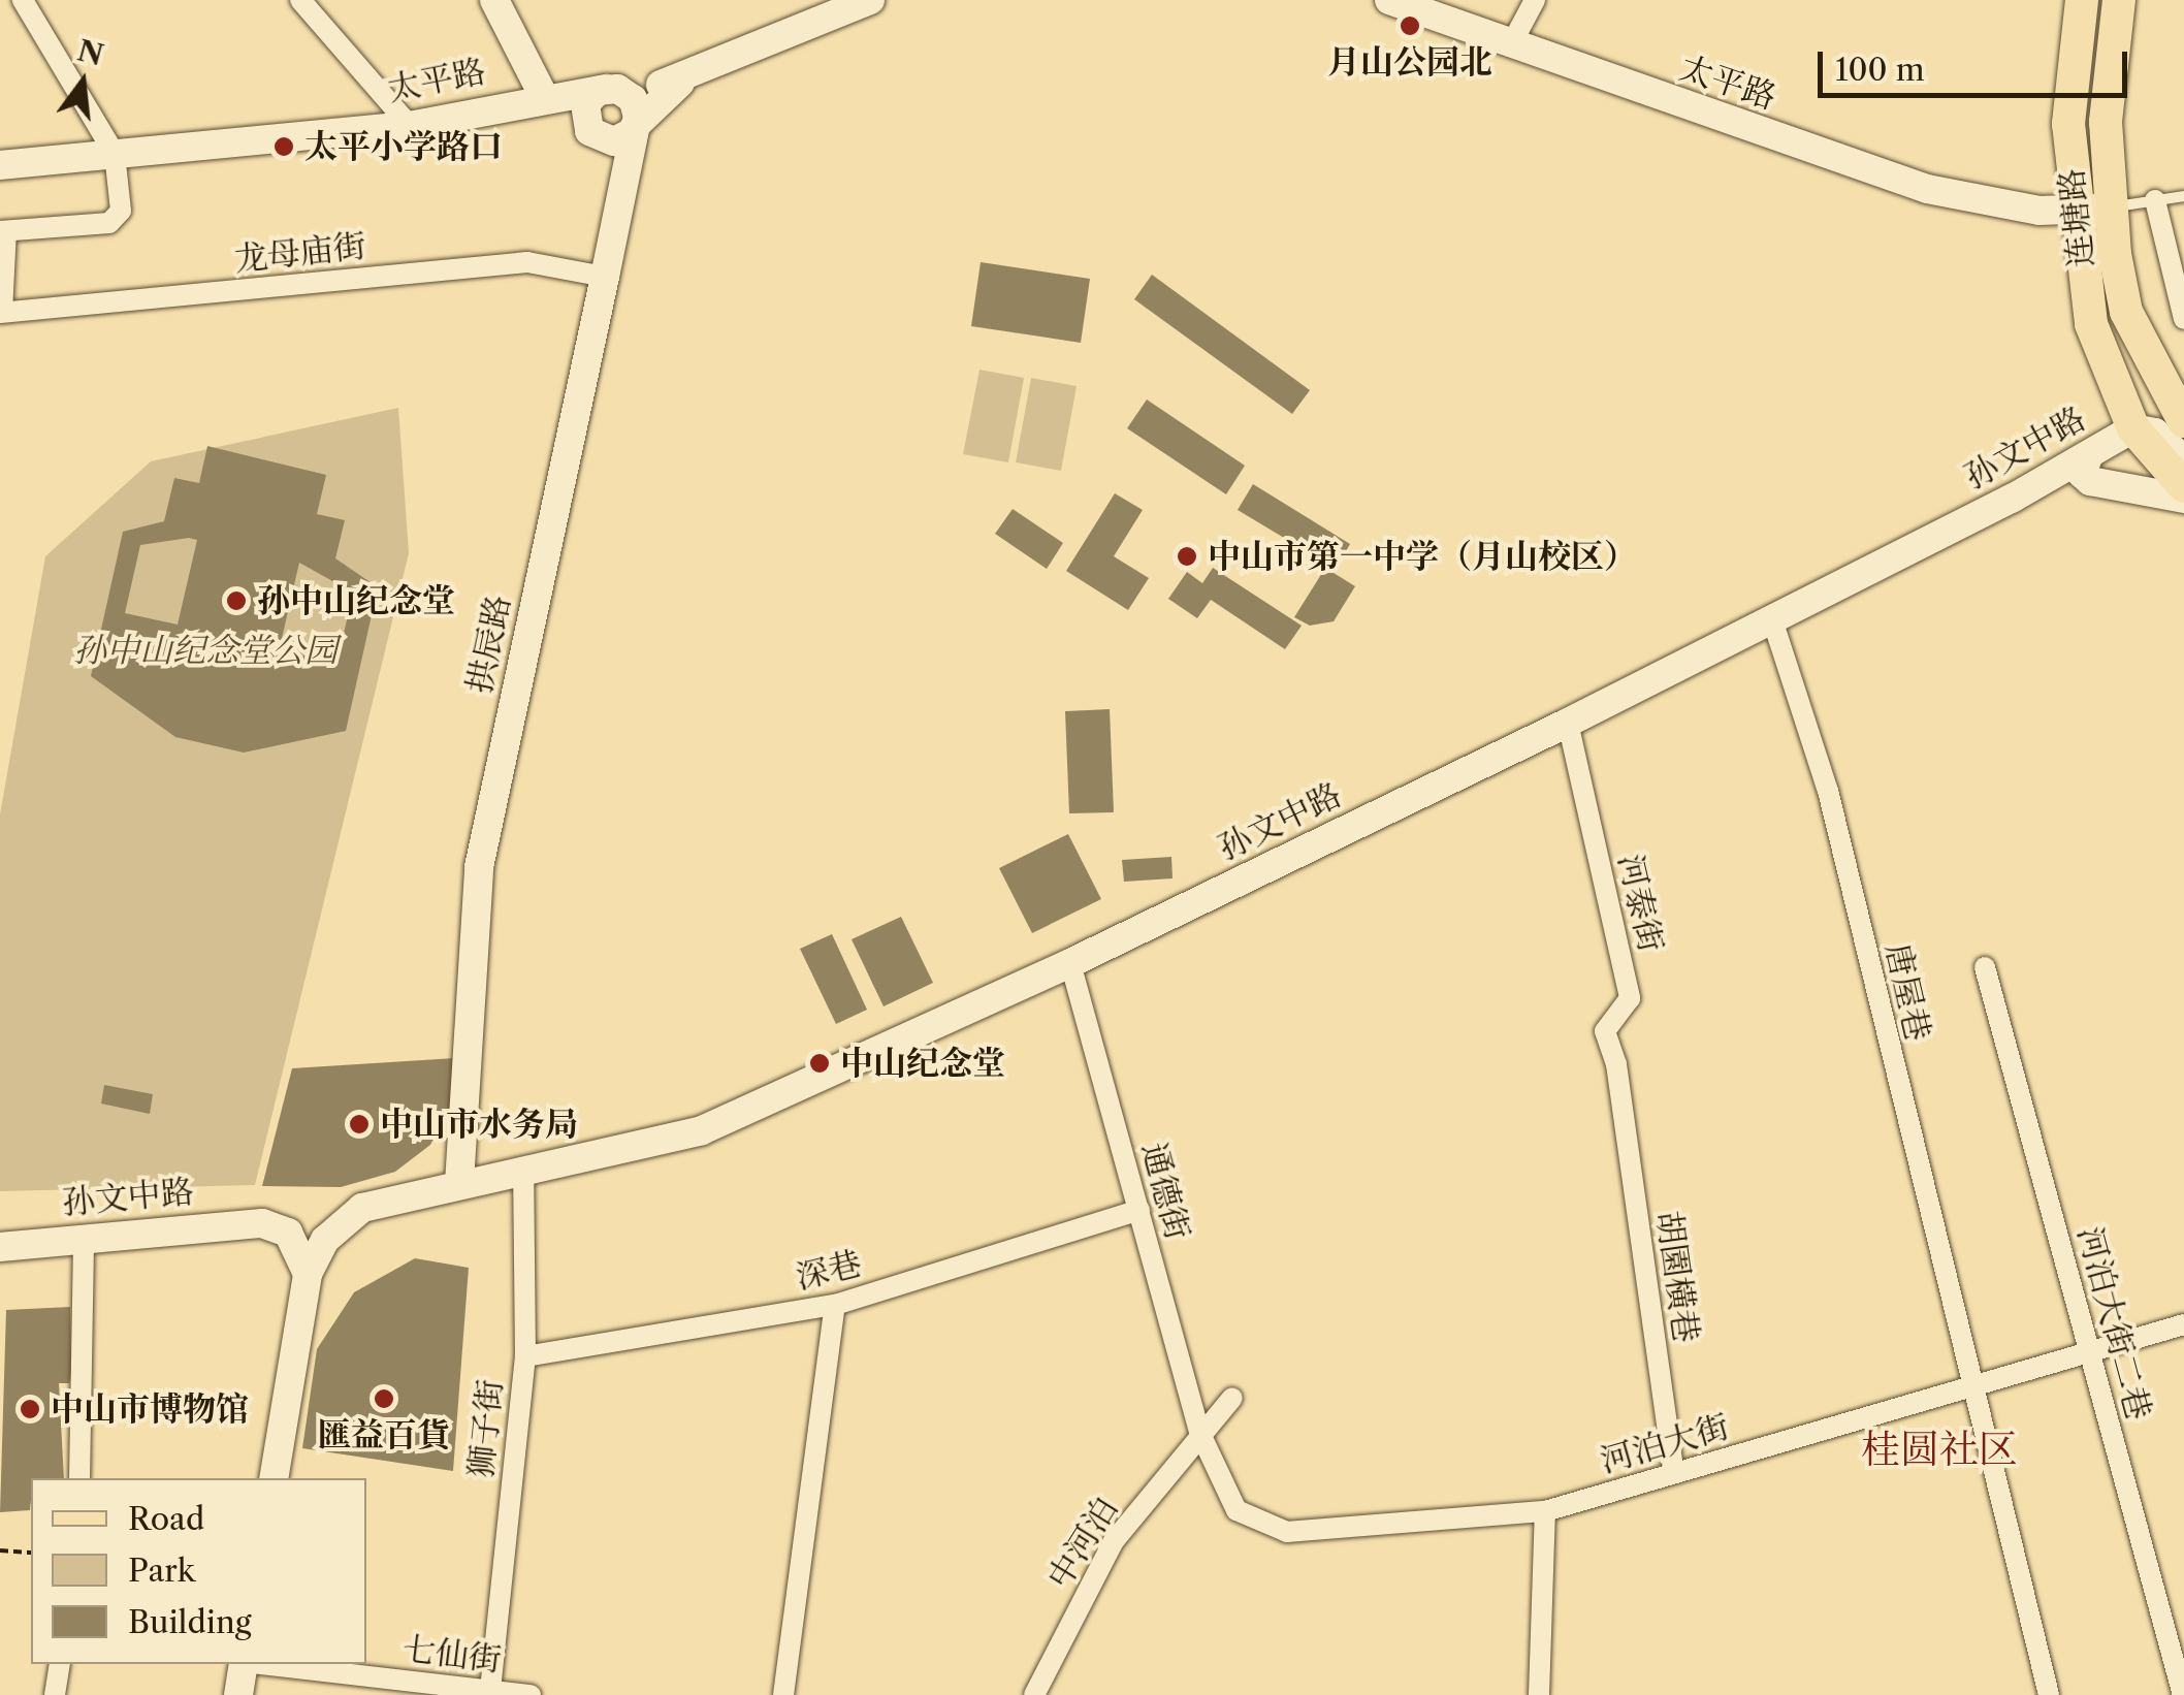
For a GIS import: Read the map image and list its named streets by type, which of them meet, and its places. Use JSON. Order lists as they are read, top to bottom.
{
  "streets": {
    "main road": ["连塘路"],
    "street": [
      "太平路",
      "龙母庙街",
      "孙文中路",
      "拱辰路",
      "河泰街",
      "唐屋巷",
      "通德街",
      "深巷",
      "胡園橫巷",
      "河泊大街二巷",
      "狮子街",
      "河泊大街",
      "中河泊",
      "七仙街"
    ]
  },
  "crossings": [
    ["太平路", "连塘路"],
    ["太平路", "拱辰路"],
    ["连塘路", "孙文中路"],
    ["龙母庙街", "拱辰路"],
    ["孙文中路", "拱辰路"],
    ["孙文中路", "河泰街"],
    ["孙文中路", "唐屋巷"],
    ["孙文中路", "通德街"],
    ["孙文中路", "狮子街"],
    ["河泰街", "胡園橫巷"],
    ["唐屋巷", "河泊大街"],
    ["通德街", "深巷"],
    ["通德街", "河泊大街"],
    ["通德街", "中河泊"],
    ["深巷", "狮子街"],
    ["胡園橫巷", "河泊大街"],
    ["河泊大街二巷", "河泊大街"],
    ["狮子街", "七仙街"],
    ["河泊大街", "中河泊"]
  ],
  "districts": ["桂圆社区"],
  "parks": ["孙中山纪念堂公园"],
  "places": [
    "月山公园北",
    "太平小学路口",
    "中山市第一中学（月山校区）",
    "孙中山纪念堂",
    "中山纪念堂",
    "中山市水务局",
    "匯益百貨",
    "中山市博物馆"
  ],
  "legend": ["Road", "Park", "Building"],
  "scale_bar": "100 m",
  "north": "top"
}
